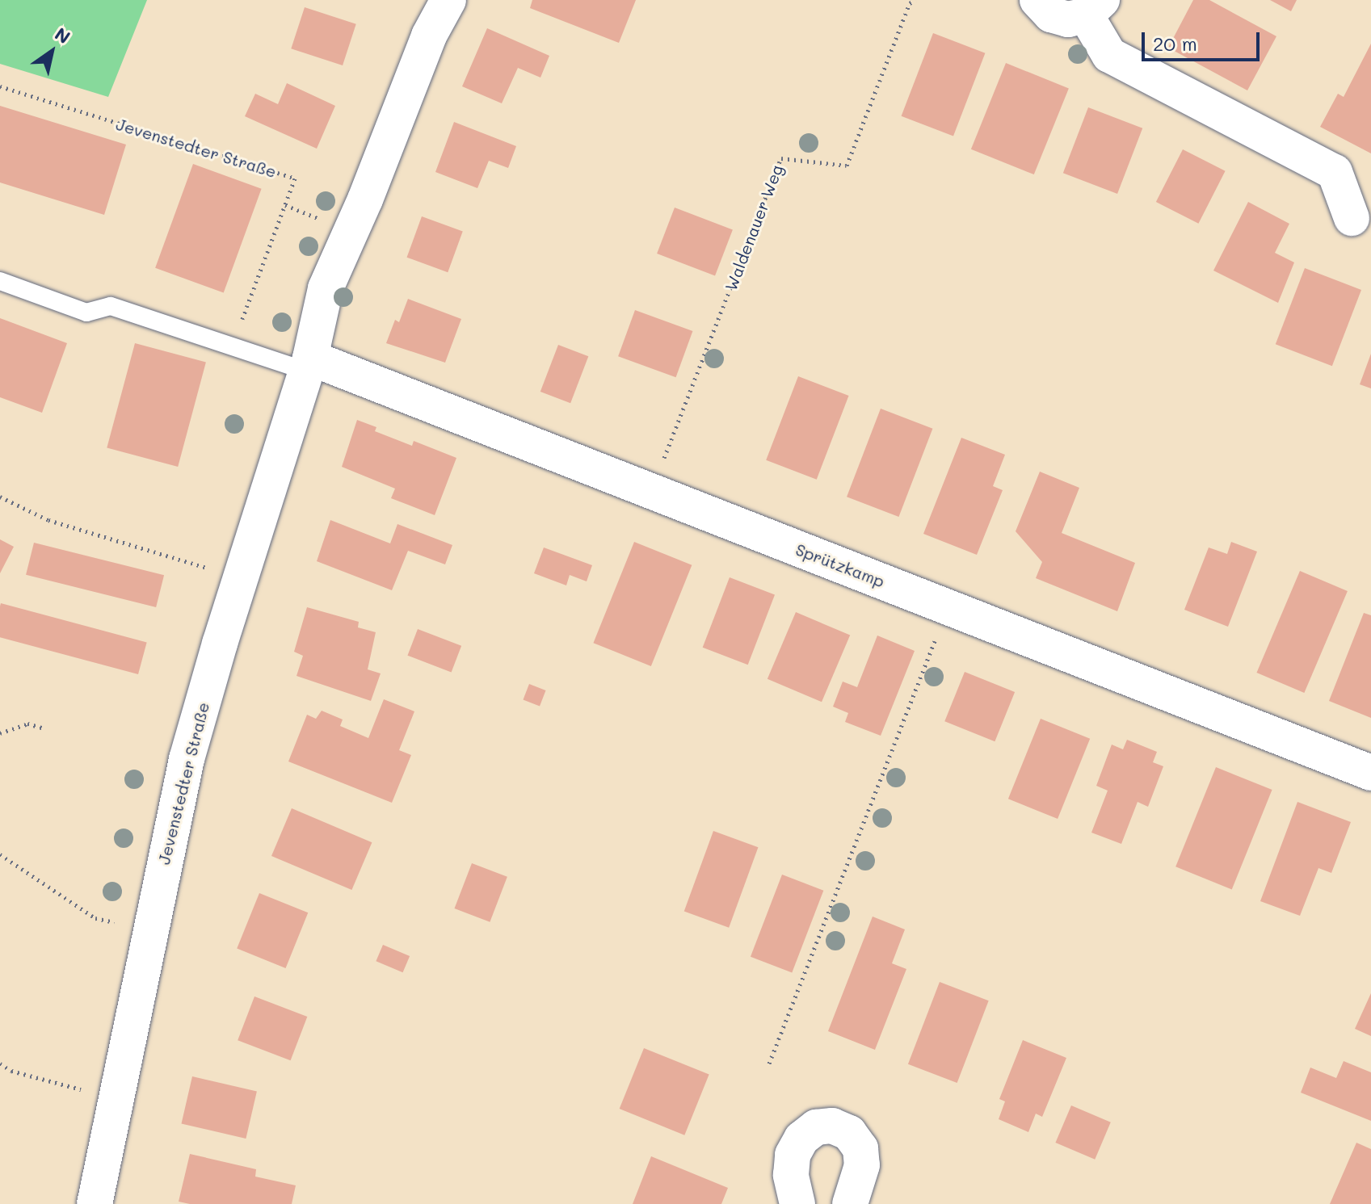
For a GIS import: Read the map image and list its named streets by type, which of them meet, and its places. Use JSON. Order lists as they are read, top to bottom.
{
  "streets": {
    "street": ["Jevenstedter Straße", "Sprützkamp"],
    "path": ["Waldenauer Weg"]
  },
  "crossings": [
    ["Jevenstedter Straße", "Sprützkamp"],
    ["Waldenauer Weg", "Sprützkamp"]
  ],
  "scale_bar": "20 m",
  "north": "top right"
}
